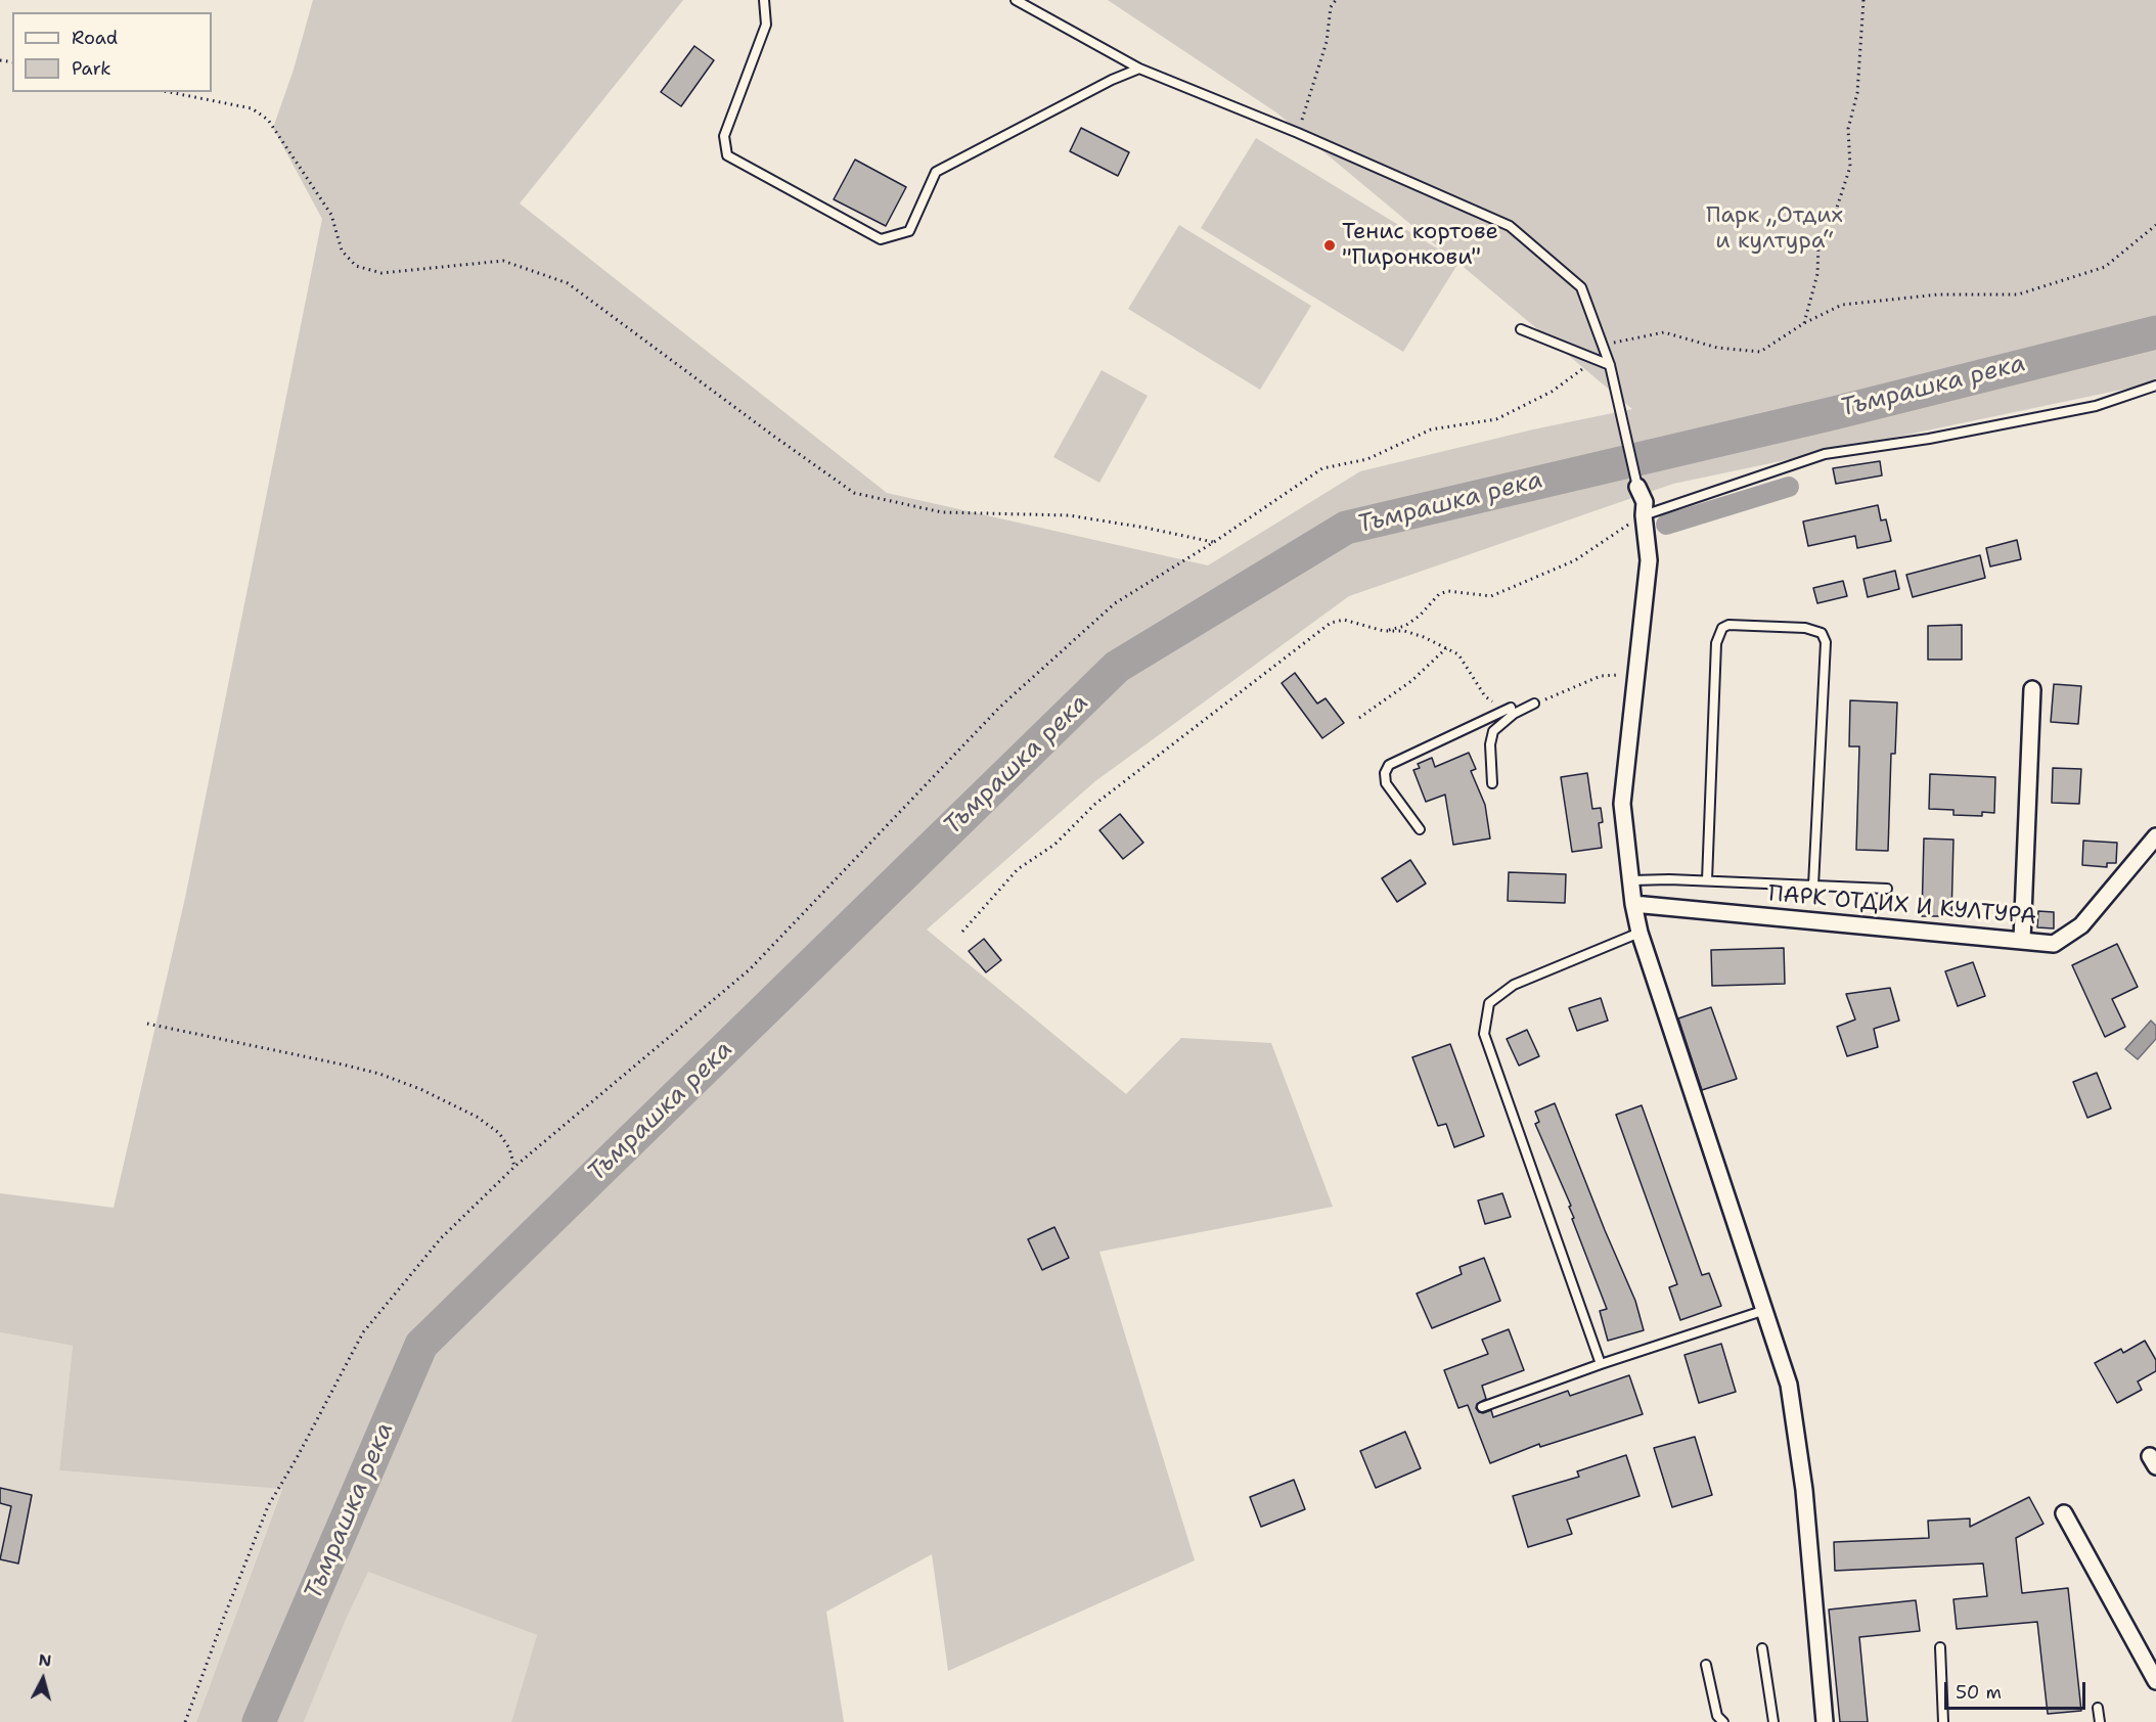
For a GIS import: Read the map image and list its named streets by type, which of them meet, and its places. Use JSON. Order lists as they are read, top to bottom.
{
  "streets": {
    "street": ["ПАРК ОТДИХ И КУЛТУРА"]
  },
  "water": ["Тъмрашка река"],
  "parks": ["Парк „Отдих и култура“"],
  "places": ["Тенис кортове \"Пиронкови\""],
  "legend": ["Road", "Park"],
  "scale_bar": "50 m",
  "north": "top"
}
